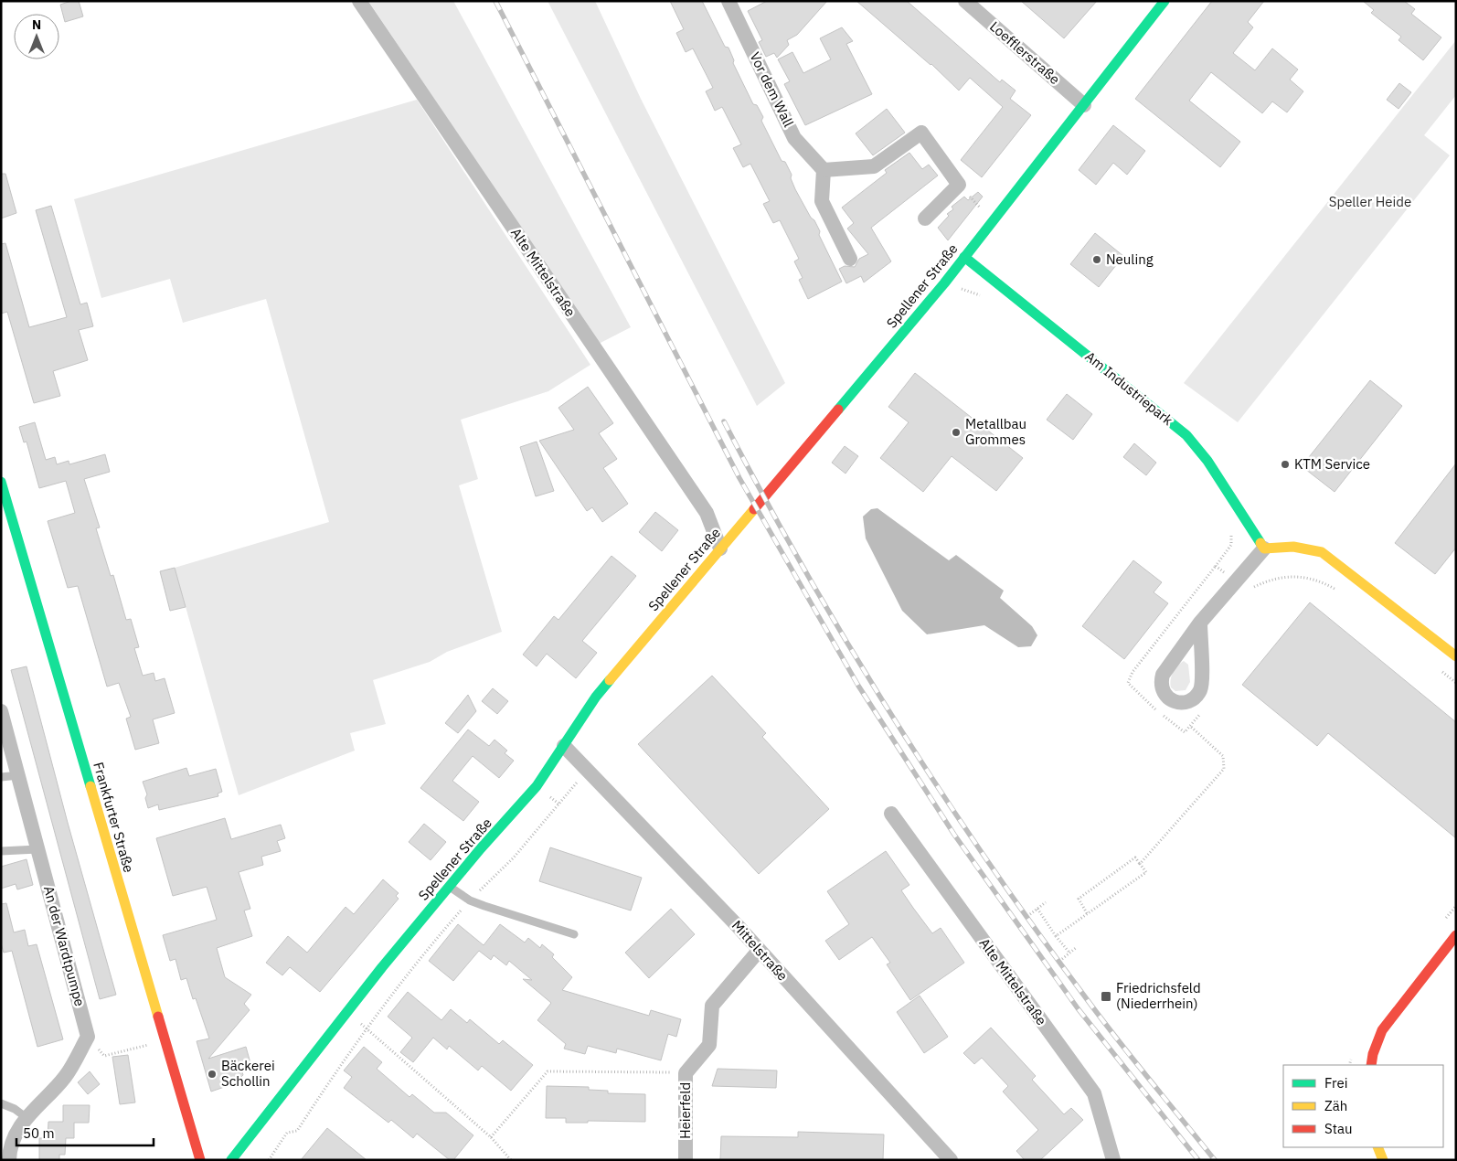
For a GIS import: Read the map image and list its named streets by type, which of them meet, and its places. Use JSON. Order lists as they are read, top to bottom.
{
  "streets": {
    "street": [
      "Loefflerstraße",
      "Vor dem Wall",
      "Alte Mittelstraße",
      "Spellener Straße",
      "Am Industriepark",
      "Frankfurter Straße",
      "An der Wardtpumpe",
      "Mittelstraße",
      "Heierfeld"
    ]
  },
  "crossings": [
    ["Loefflerstraße", "Spellener Straße"],
    ["Alte Mittelstraße", "Spellener Straße"],
    ["Spellener Straße", "Am Industriepark"],
    ["Spellener Straße", "Mittelstraße"],
    ["Mittelstraße", "Heierfeld"]
  ],
  "parks": ["Speller Heide"],
  "places": {
    "other": [
      "Neuling",
      "Metallbau Grommes",
      "KTM Service",
      "Bäckerei Schollin"
    ],
    "transit": ["Friedrichsfeld (Niederrhein)"]
  },
  "legend": ["Frei", "Zäh", "Stau"],
  "scale_bar": "50 m",
  "north": "top"
}
